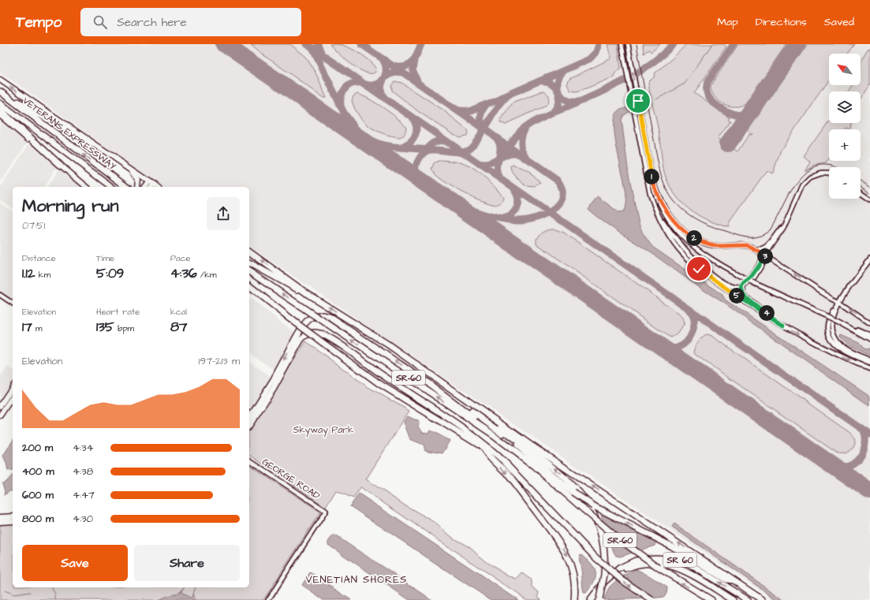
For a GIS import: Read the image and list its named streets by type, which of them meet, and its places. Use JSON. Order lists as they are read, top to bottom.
{
  "streets": {
    "highway": ["VETERANS EXPRESSWAY", "SR-60", "SR 60"],
    "street": ["GEORGE ROAD"]
  },
  "districts": ["VENETIAN SHORES"],
  "parks": ["Skyway Park"],
  "north": "top left",
  "page": {
    "header": "Tempo",
    "search": "Search here",
    "nav": ["Map", "Directions", "Saved"],
    "map_buttons": ["+", "−"],
    "pins": [
      "1",
      "2",
      "3",
      "5",
      "4"
    ],
    "heading": ["Morning run", "07:51"],
    "stats": [
      ["Distance", "1.12 km"],
      ["Time", "5:09"],
      ["Pace", "4:36 /km"],
      ["Elevation", "17 m"],
      ["Heart rate", "135 bpm"],
      ["kcal", "87"]
    ],
    "chart": ["Elevation", "197–213 m"],
    "list": [
      {
        "name": "200 m",
        "note": "4:34"
      },
      {
        "name": "400 m",
        "note": "4:38"
      },
      {
        "name": "600 m",
        "note": "4:47"
      },
      {
        "name": "800 m",
        "note": "4:30"
      }
    ],
    "buttons": ["Save", "Share"]
  }
}
